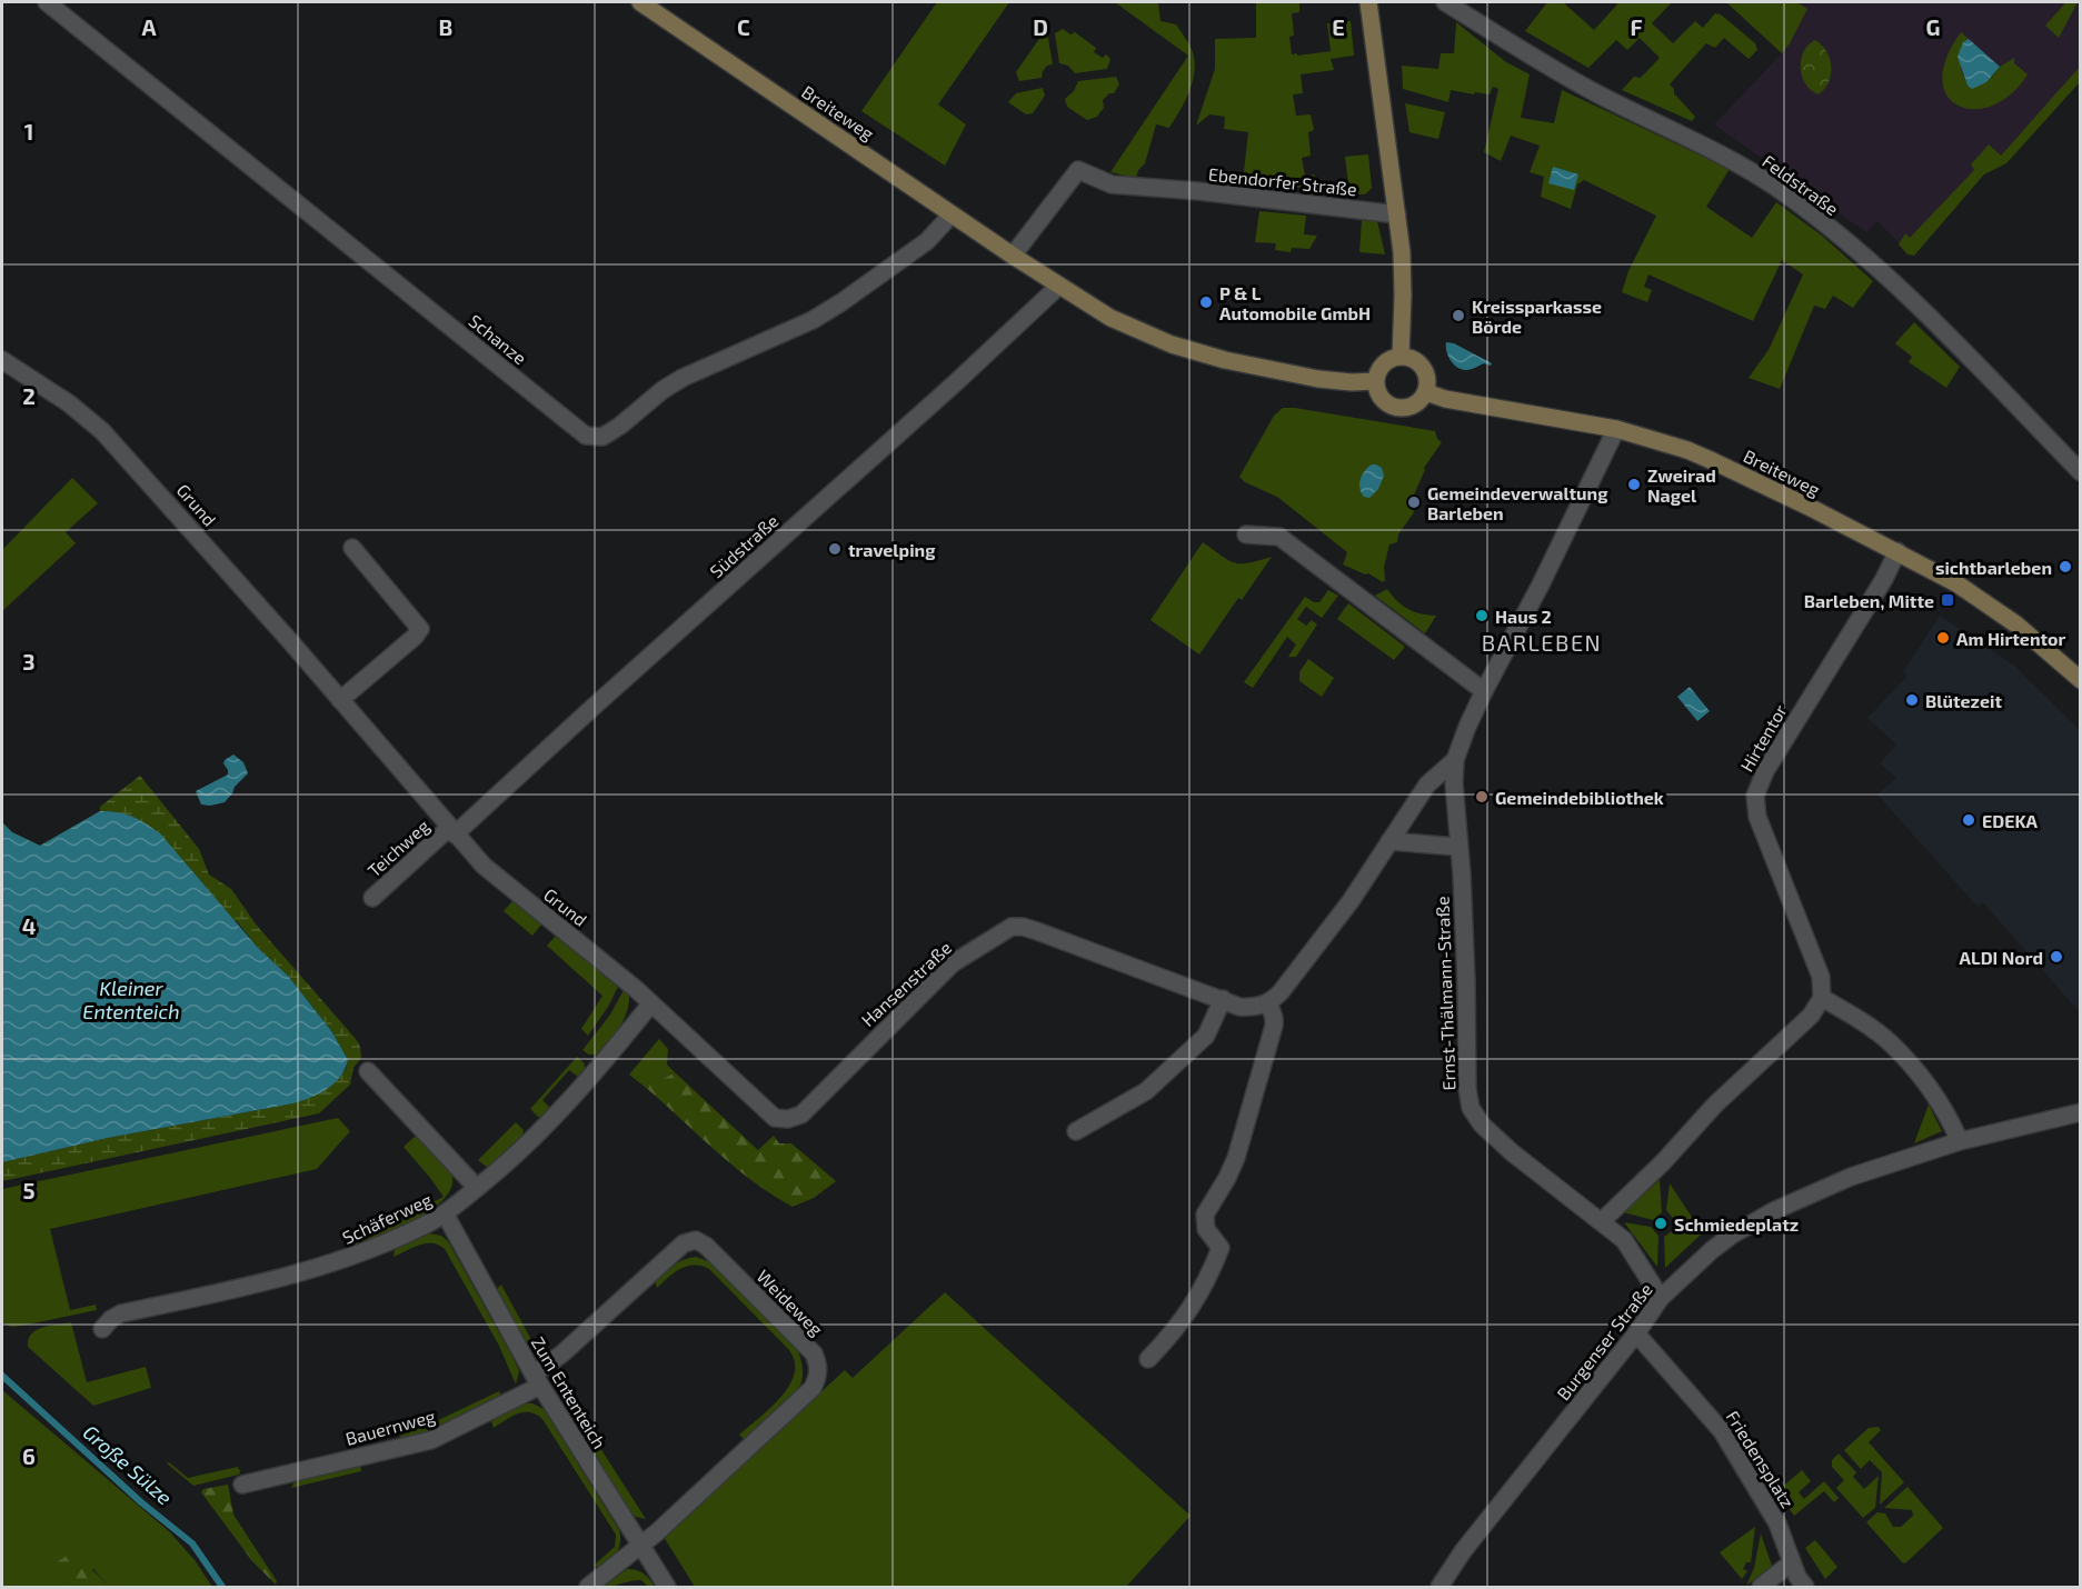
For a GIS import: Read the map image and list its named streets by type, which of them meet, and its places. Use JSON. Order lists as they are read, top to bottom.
{
  "streets": {
    "street": [
      "Breiteweg",
      "Ebendorfer Straße",
      "Feldstraße",
      "Schanze",
      "Grund",
      "Südstraße",
      "Hirtentor",
      "Teichweg",
      "Hansenstraße",
      "Ernst-Thälmann-Straße",
      "Schäferweg",
      "Weideweg",
      "Burgenser Straße",
      "Zum Ententeich",
      "Bauernweg",
      "Friedensplatz"
    ]
  },
  "crossings": [
    ["Breiteweg", "Ebendorfer Straße"],
    ["Breiteweg", "Schanze"],
    ["Breiteweg", "Südstraße"],
    ["Breiteweg", "Hirtentor"],
    ["Breiteweg", "Ernst-Thälmann-Straße"],
    ["Grund", "Südstraße"],
    ["Grund", "Teichweg"],
    ["Grund", "Hansenstraße"],
    ["Grund", "Schäferweg"],
    ["Südstraße", "Teichweg"],
    ["Ernst-Thälmann-Straße", "Burgenser Straße"],
    ["Schäferweg", "Zum Ententeich"],
    ["Weideweg", "Zum Ententeich"],
    ["Weideweg", "Bauernweg"],
    ["Burgenser Straße", "Friedensplatz"],
    ["Zum Ententeich", "Bauernweg"]
  ],
  "districts": ["BARLEBEN"],
  "water": ["Kleiner Ententeich", "Große Sülze"],
  "places": {
    "other": [
      "P & L Automobile GmbH",
      "Kreissparkasse Börde",
      "Zweirad Nagel",
      "Gemeindeverwaltung Barleben",
      "travelping",
      "sichtbarleben",
      "Haus 2",
      "Am Hirtentor",
      "Blütezeit",
      "Gemeindebibliothek",
      "EDEKA",
      "ALDI Nord",
      "Schmiedeplatz"
    ],
    "transit": ["Barleben, Mitte"]
  },
  "grid": {
    "columns": [
      "A",
      "B",
      "C",
      "D",
      "E",
      "F",
      "G"
    ],
    "rows": [
      "1",
      "2",
      "3",
      "4",
      "5",
      "6"
    ]
  }
}
